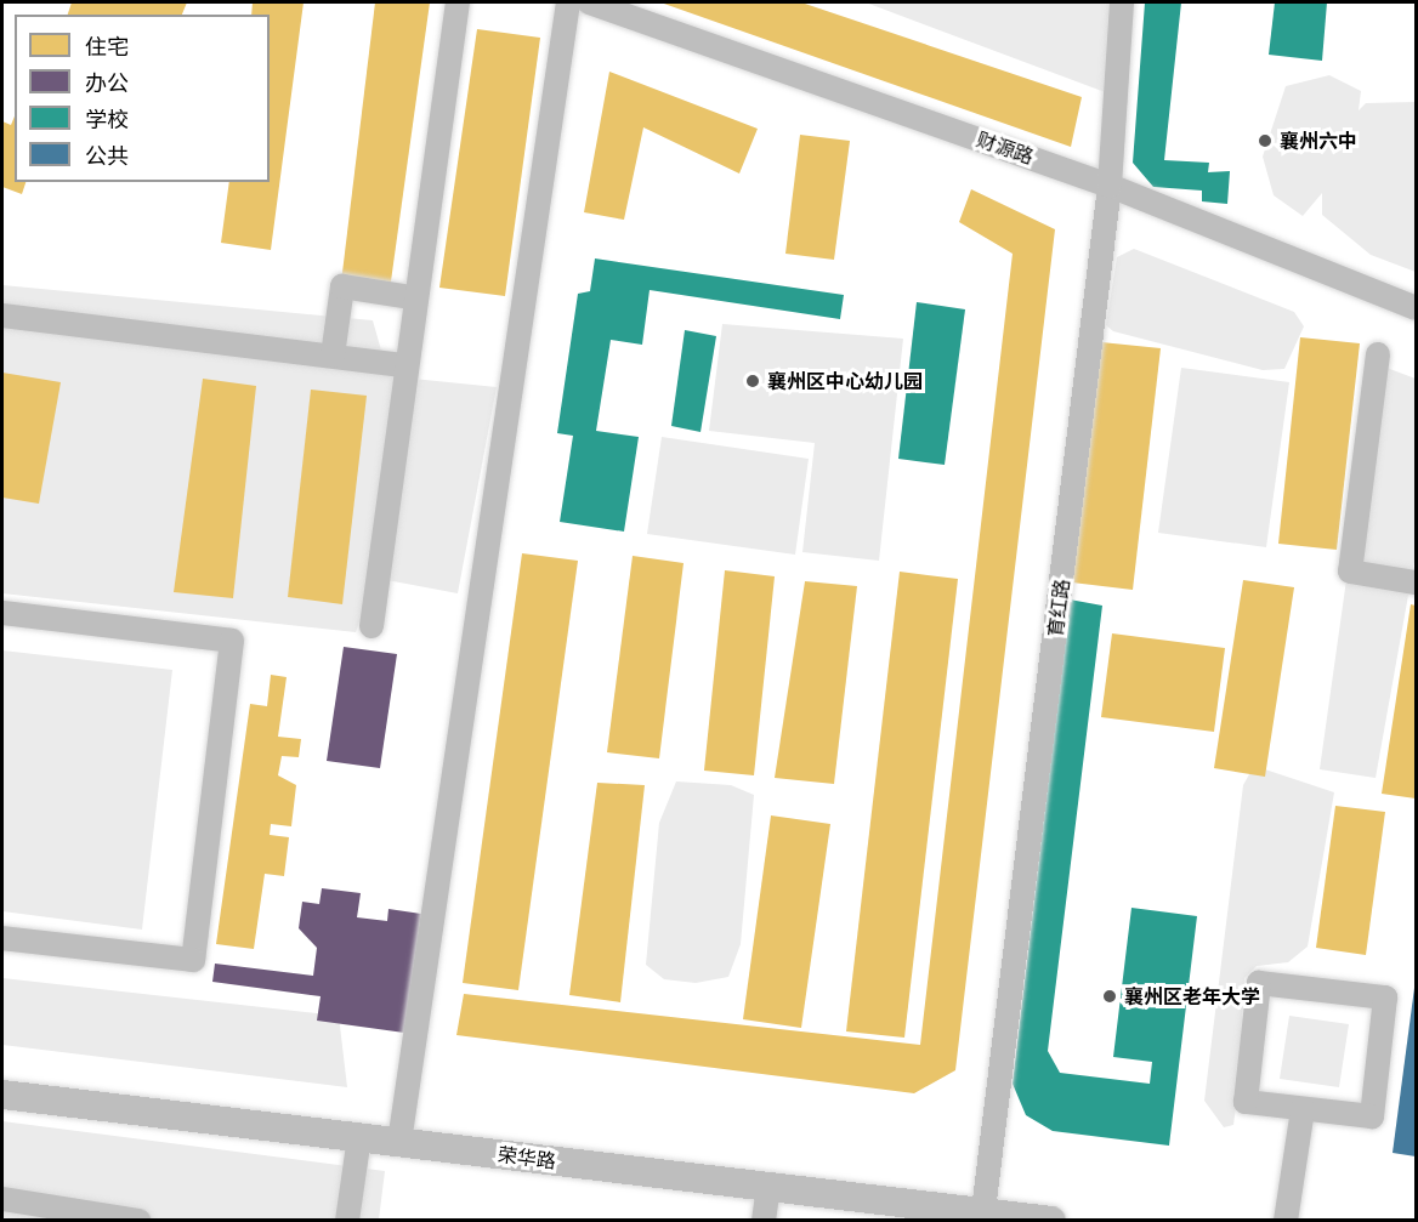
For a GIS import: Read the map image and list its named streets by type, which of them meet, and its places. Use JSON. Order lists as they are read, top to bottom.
{
  "streets": {
    "main road": ["荣华路"],
    "street": ["财源路", "育红路"]
  },
  "crossings": [
    ["财源路", "育红路"],
    ["育红路", "荣华路"]
  ],
  "places": ["襄州六中", "襄州区中心幼儿园", "襄州区老年大学"],
  "legend": [
    "住宅",
    "办公",
    "学校",
    "公共"
  ]
}
